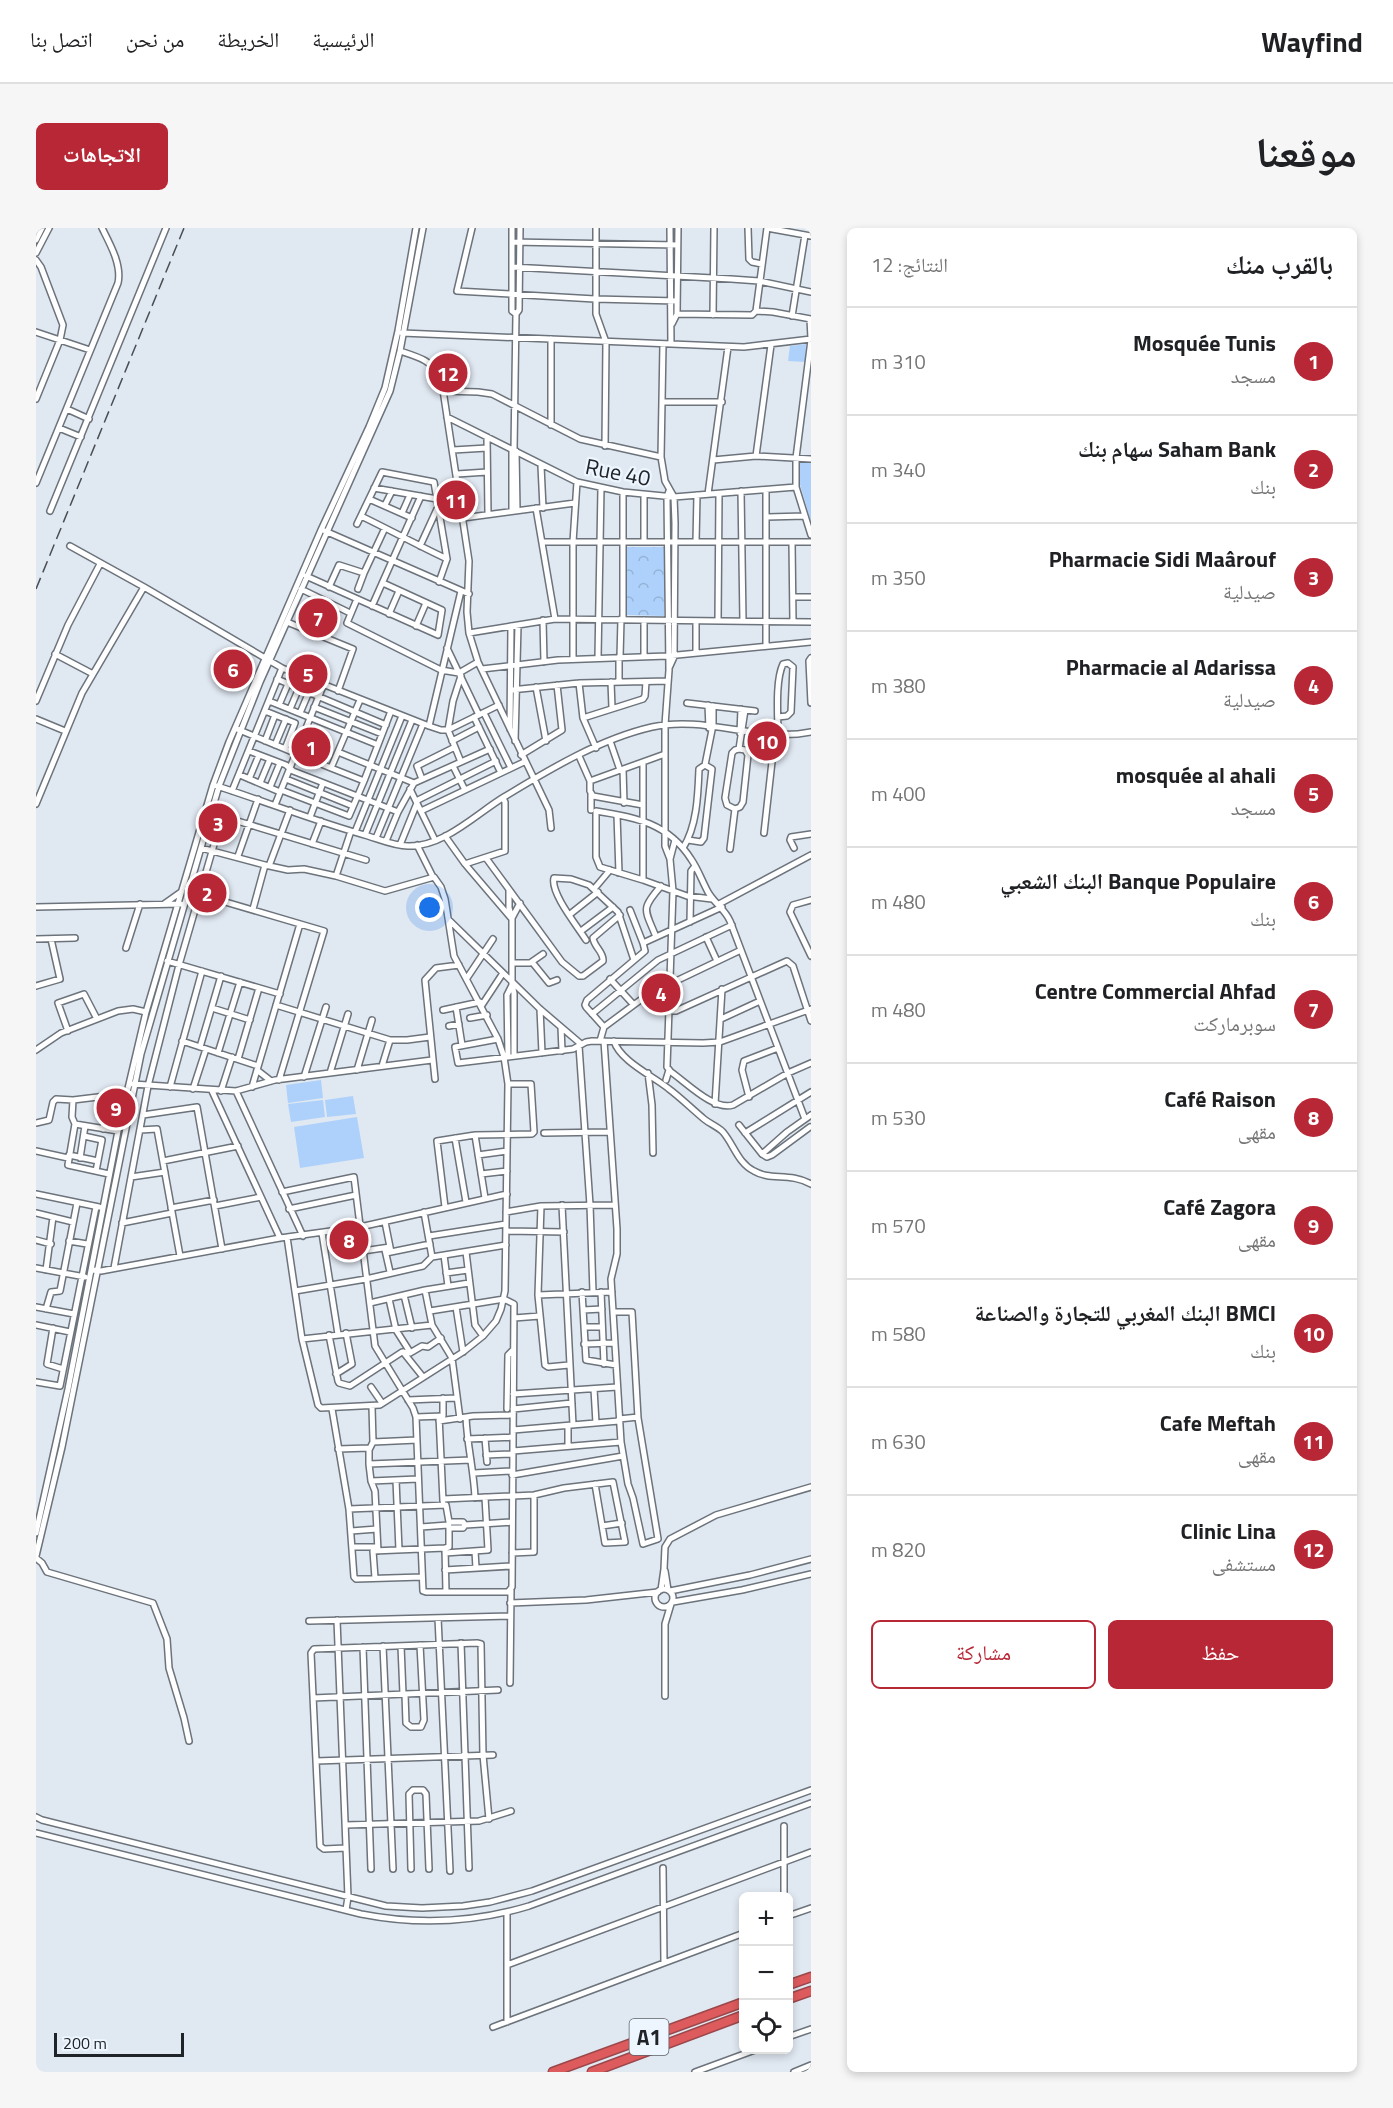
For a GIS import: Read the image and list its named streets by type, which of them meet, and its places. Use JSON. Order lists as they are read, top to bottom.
{
  "streets": {
    "highway": ["A1"],
    "street": ["Rue 40"]
  },
  "scale_bar": "200 m",
  "page": {
    "header": "Wayfind",
    "nav": [
      "الرئيسية",
      "الخريطة",
      "من نحن",
      "اتصل بنا"
    ],
    "title": "موقعنا",
    "buttons": [
      "الاتجاهات",
      ["حفظ", "مشاركة"]
    ],
    "heading": ["بالقرب منك", "النتائج: 12"],
    "list": [
      {
        "mark": "1",
        "name": "Mosquée Tunis",
        "note": "مسجد",
        "value": "310 m"
      },
      {
        "mark": "2",
        "name": "Saham Bank سهام بنك",
        "note": "بنك",
        "value": "340 m"
      },
      {
        "mark": "3",
        "name": "Pharmacie Sidi Maârouf",
        "note": "صيدلية",
        "value": "350 m"
      },
      {
        "mark": "4",
        "name": "Pharmacie al Adarissa",
        "note": "صيدلية",
        "value": "380 m"
      },
      {
        "mark": "5",
        "name": "mosquée al ahali",
        "note": "مسجد",
        "value": "400 m"
      },
      {
        "mark": "6",
        "name": "Banque Populaire البنك الشعبي",
        "note": "بنك",
        "value": "480 m"
      },
      {
        "mark": "7",
        "name": "Centre Commercial Ahfad",
        "note": "سوبرماركت",
        "value": "480 m"
      },
      {
        "mark": "8",
        "name": "Café Raison",
        "note": "مقهى",
        "value": "530 m"
      },
      {
        "mark": "9",
        "name": "Café Zagora",
        "note": "مقهى",
        "value": "570 m"
      },
      {
        "mark": "10",
        "name": "BMCI البنك المغربي للتجارة والصناعة",
        "note": "بنك",
        "value": "580 m"
      },
      {
        "mark": "11",
        "name": "Cafe Meftah",
        "note": "مقهى",
        "value": "630 m"
      },
      {
        "mark": "12",
        "name": "Clinic Lina",
        "note": "مستشفى",
        "value": "820 m"
      }
    ],
    "pins": [
      "12",
      "11",
      "7",
      "6",
      "5",
      "10",
      "1",
      "3",
      "2",
      "4",
      "9",
      "8"
    ],
    "map_buttons": ["+", "−"],
    "scale": "200 m"
  }
}
